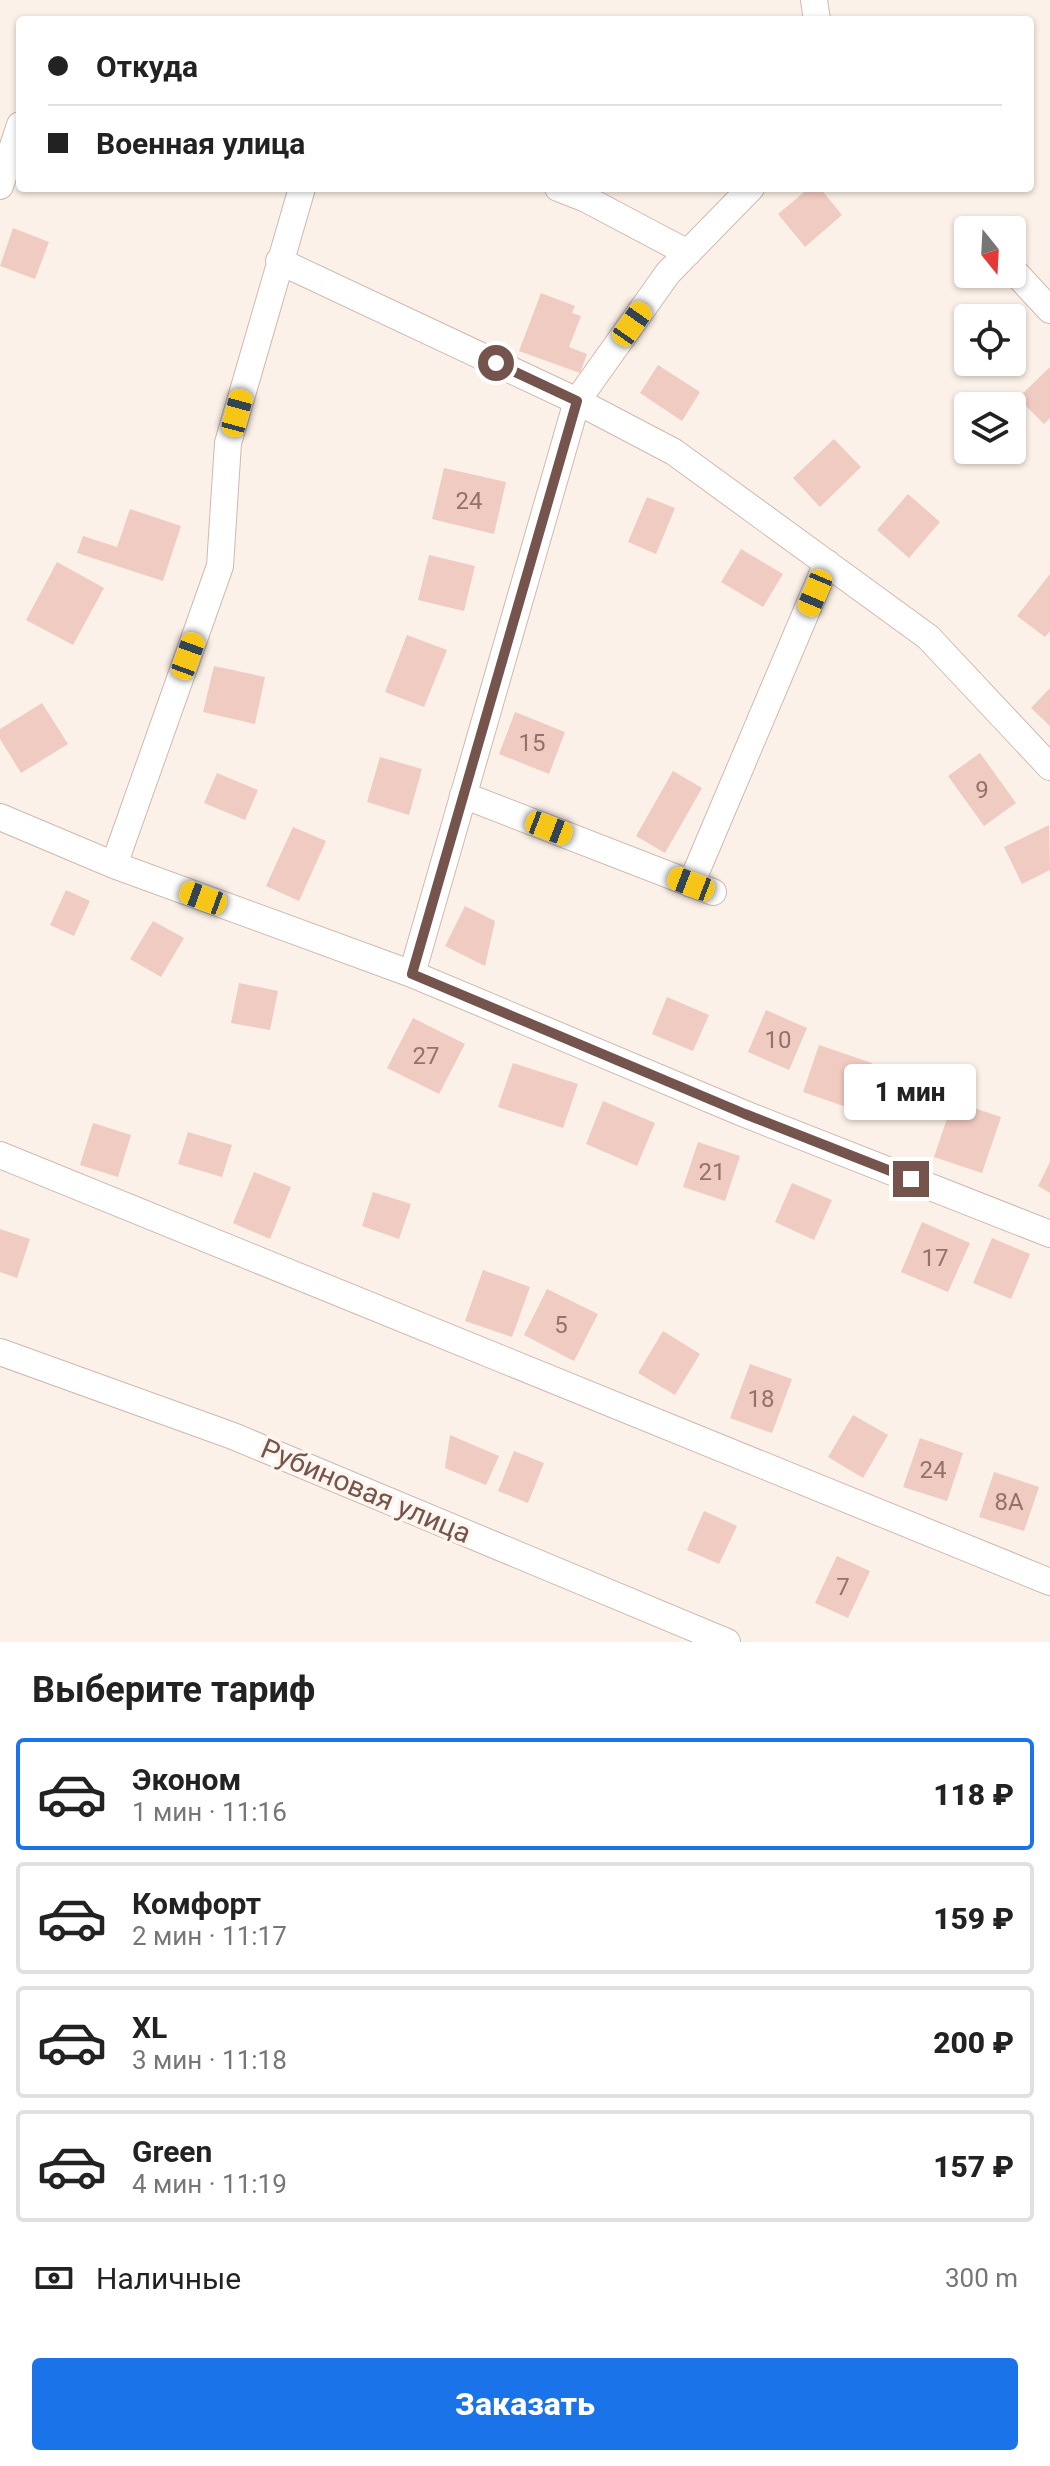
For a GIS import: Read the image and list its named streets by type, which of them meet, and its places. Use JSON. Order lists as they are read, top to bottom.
{
  "streets": {
    "street": ["Рубиновая улица"]
  },
  "house_numbers": [
    "24",
    "15",
    "9",
    "10",
    "27",
    "21",
    "17",
    "5",
    "18",
    "24",
    "8А",
    "7"
  ],
  "north": "bottom",
  "page": {
    "banner": ["Откуда", "Военная улица"],
    "bubble": "1 мин",
    "heading": "Выберите тариф",
    "list": [
      {
        "name": "Эконом",
        "note": "1 мин · 11:16",
        "value": "118 ₽"
      },
      {
        "name": "Комфорт",
        "note": "2 мин · 11:17",
        "value": "159 ₽"
      },
      {
        "name": "XL",
        "note": "3 мин · 11:18",
        "value": "200 ₽"
      },
      {
        "name": "Green",
        "note": "4 мин · 11:19",
        "value": "157 ₽"
      }
    ],
    "pay": ["Наличные", "300 m"],
    "buttons": "Заказать"
  }
}
